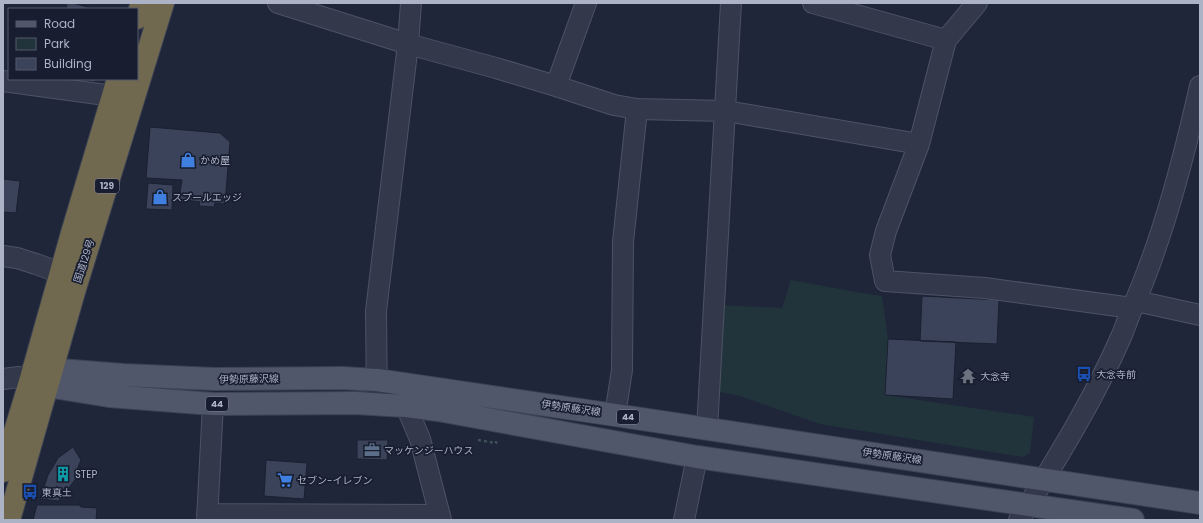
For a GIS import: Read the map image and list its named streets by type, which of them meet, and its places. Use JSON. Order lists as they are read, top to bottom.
{
  "streets": {
    "highway": ["129", "国道129号"],
    "main road": ["伊勢原藤沢線", "44"]
  },
  "crossings": [
    ["国道129号", "伊勢原藤沢線"],
    ["国道129号", "44"],
    ["伊勢原藤沢線", "44"]
  ],
  "places": {
    "shop": ["かめ屋", "スプールエッジ"],
    "bus stop": ["大念寺前", "東真土"],
    "temple": ["大念寺"],
    "office": ["マッケンジーハウス"],
    "building": ["STEP"],
    "supermarket": ["セブン-イレブン"]
  },
  "legend": ["Road", "Park", "Building"]
}
